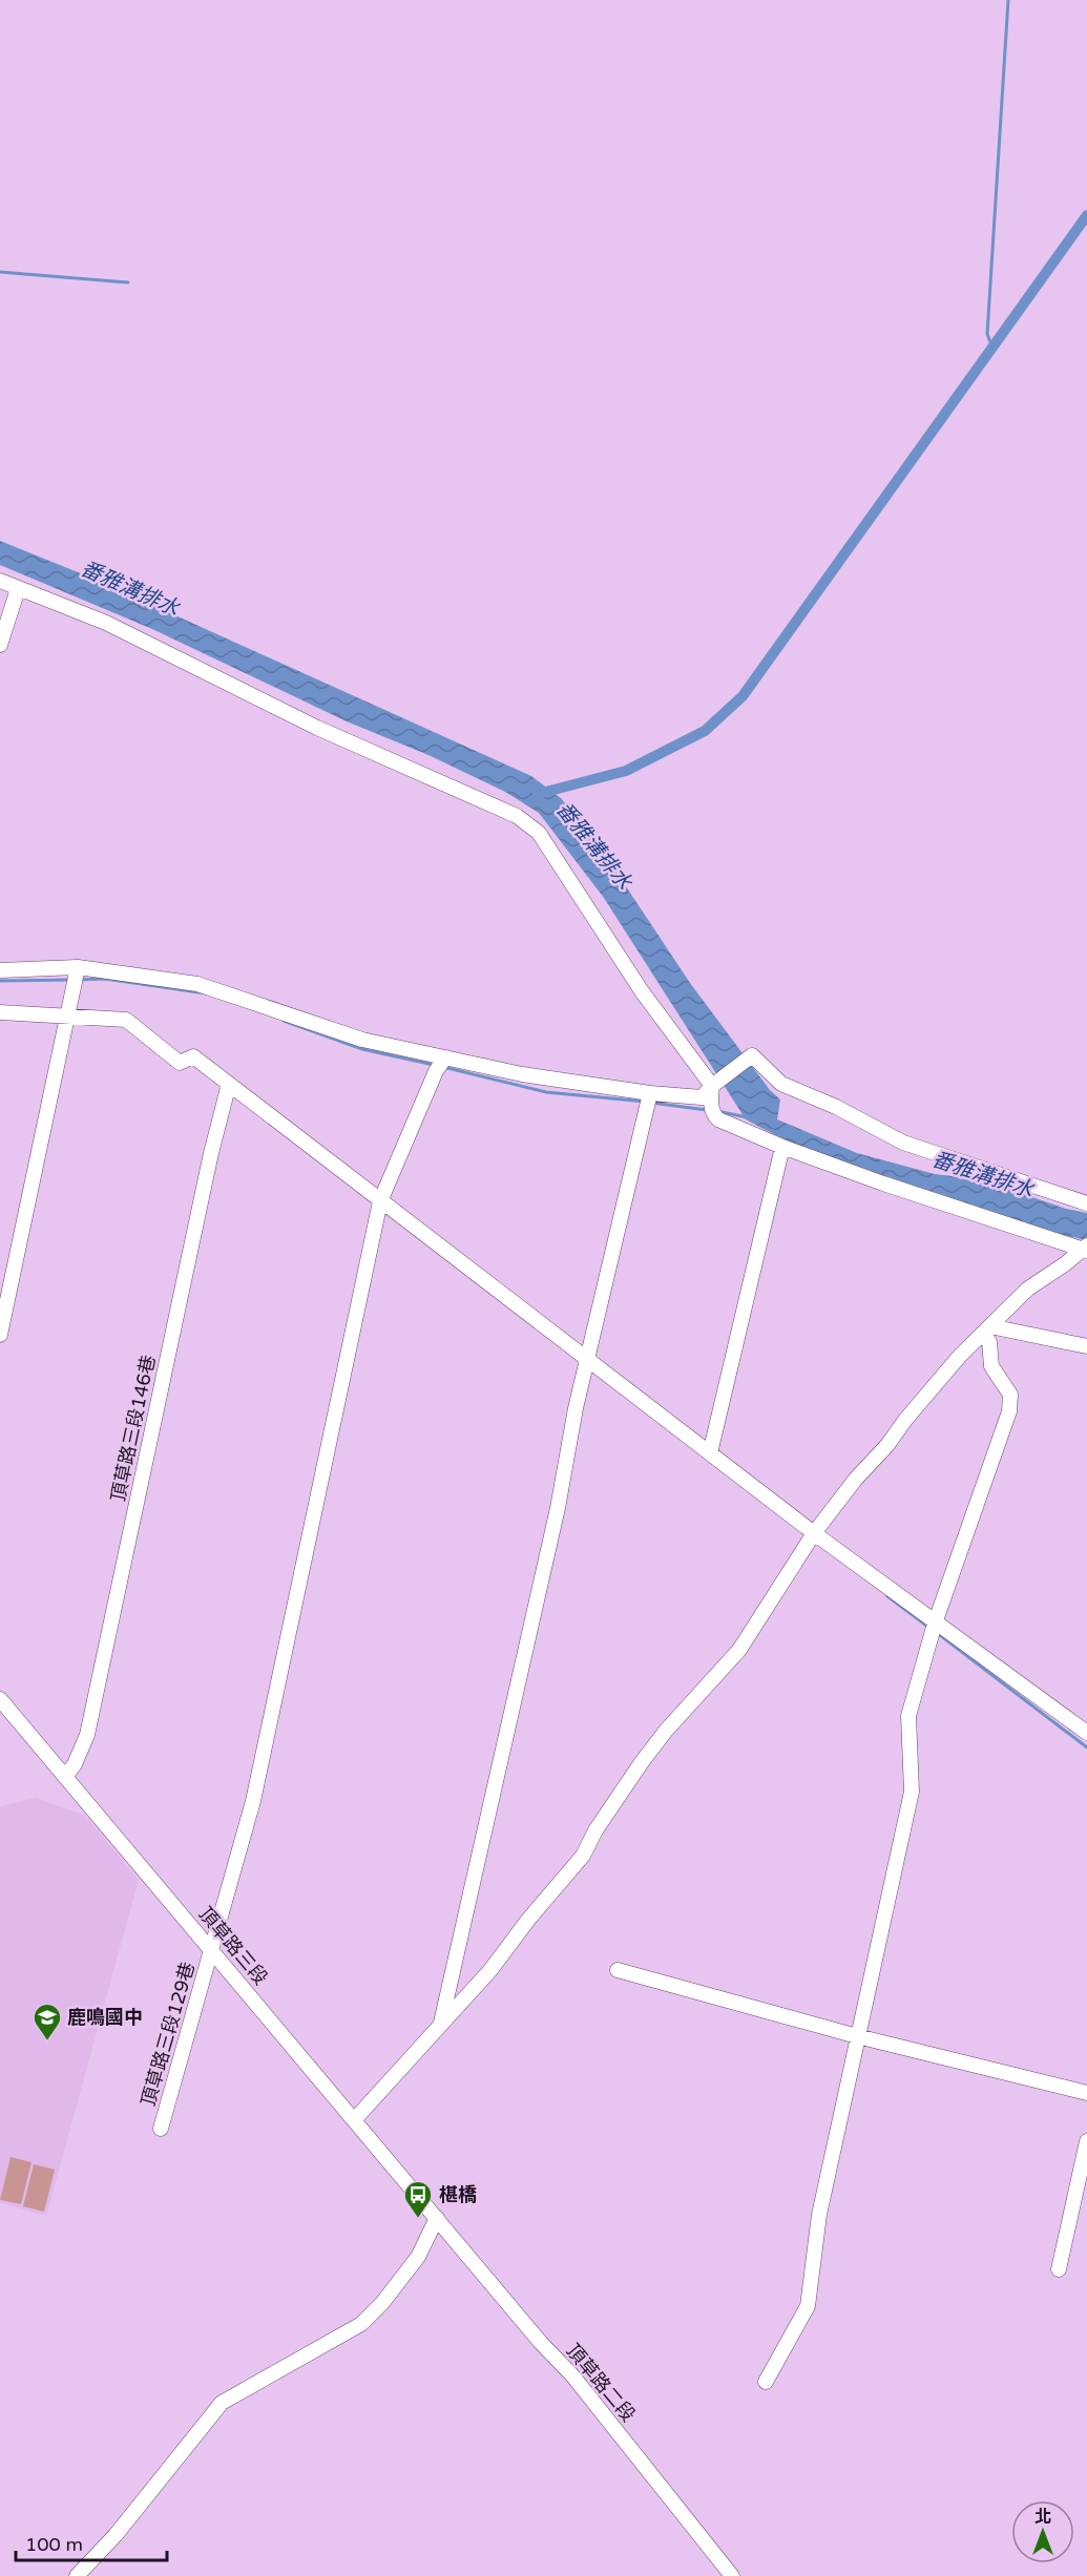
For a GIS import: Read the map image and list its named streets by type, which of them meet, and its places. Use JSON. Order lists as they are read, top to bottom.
{
  "streets": {
    "street": [
      "頂草路三段146巷",
      "頂草路三段",
      "頂草路三段129巷",
      "頂草路二段"
    ]
  },
  "crossings": [
    ["頂草路三段146巷", "頂草路三段"],
    ["頂草路三段", "頂草路三段129巷"],
    ["頂草路三段", "頂草路二段"]
  ],
  "water": ["番雅溝排水"],
  "places": {
    "school or university": ["鹿鳴國中"],
    "bus stop": ["椹橋"]
  },
  "scale_bar": "100 m",
  "north": "top"
}
